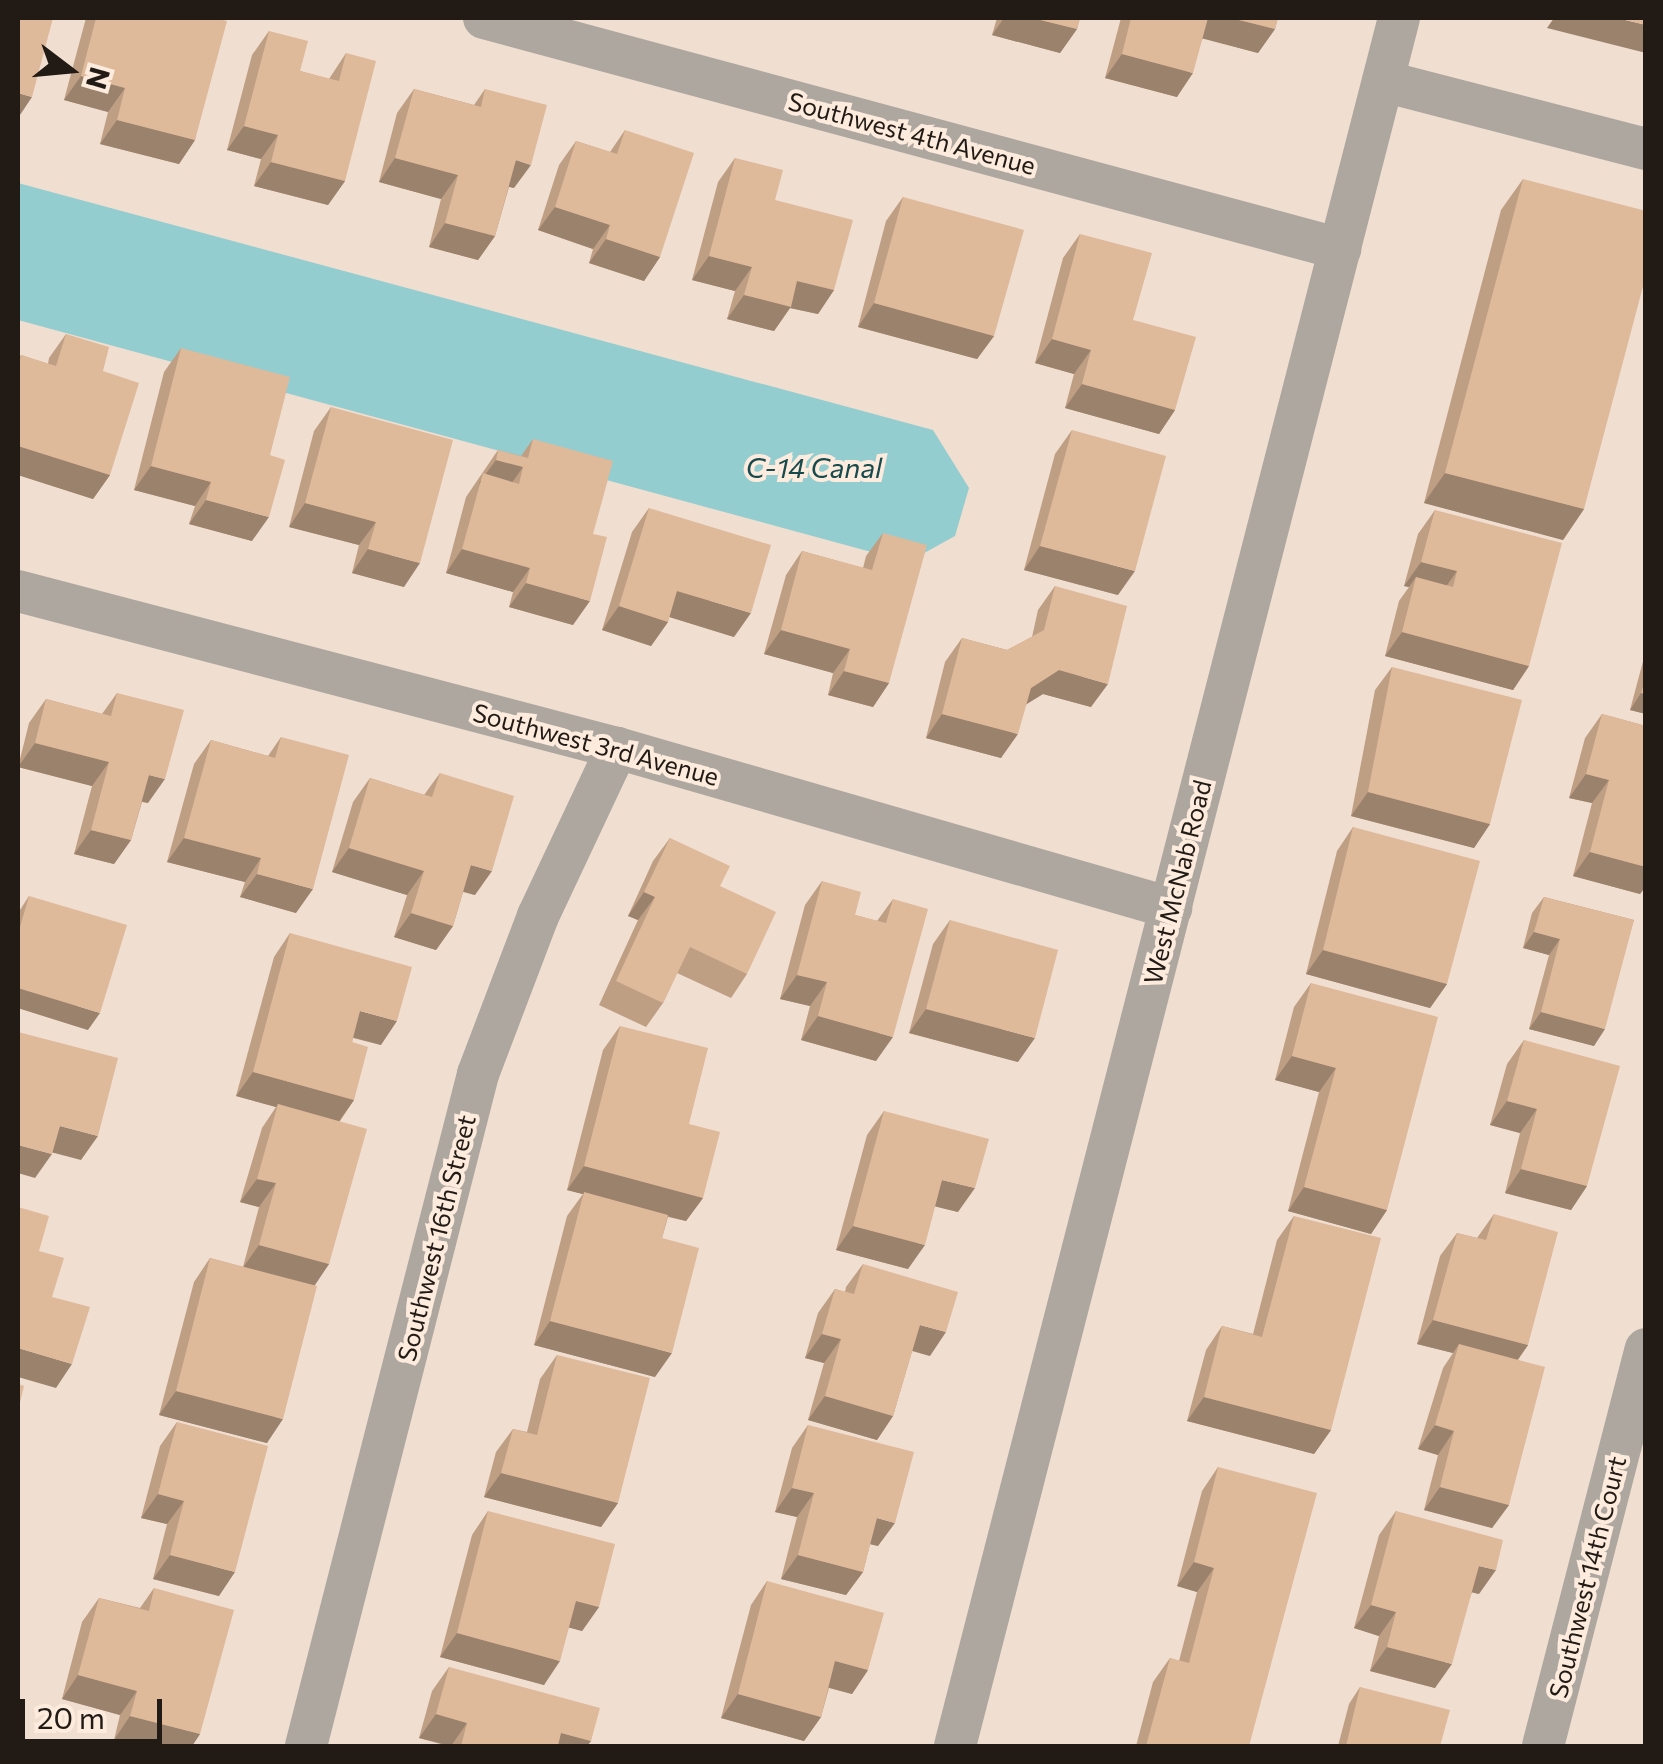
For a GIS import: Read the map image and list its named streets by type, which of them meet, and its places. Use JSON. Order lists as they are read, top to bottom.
{
  "streets": {
    "street": [
      "Southwest 4th Avenue",
      "Southwest 3rd Avenue",
      "West McNab Road",
      "Southwest 16th Street",
      "Southwest 14th Court"
    ]
  },
  "crossings": [
    ["Southwest 4th Avenue", "West McNab Road"],
    ["Southwest 3rd Avenue", "West McNab Road"],
    ["Southwest 3rd Avenue", "Southwest 16th Street"]
  ],
  "water": ["C-14 Canal"],
  "scale_bar": "20 m",
  "north": "right"
}
